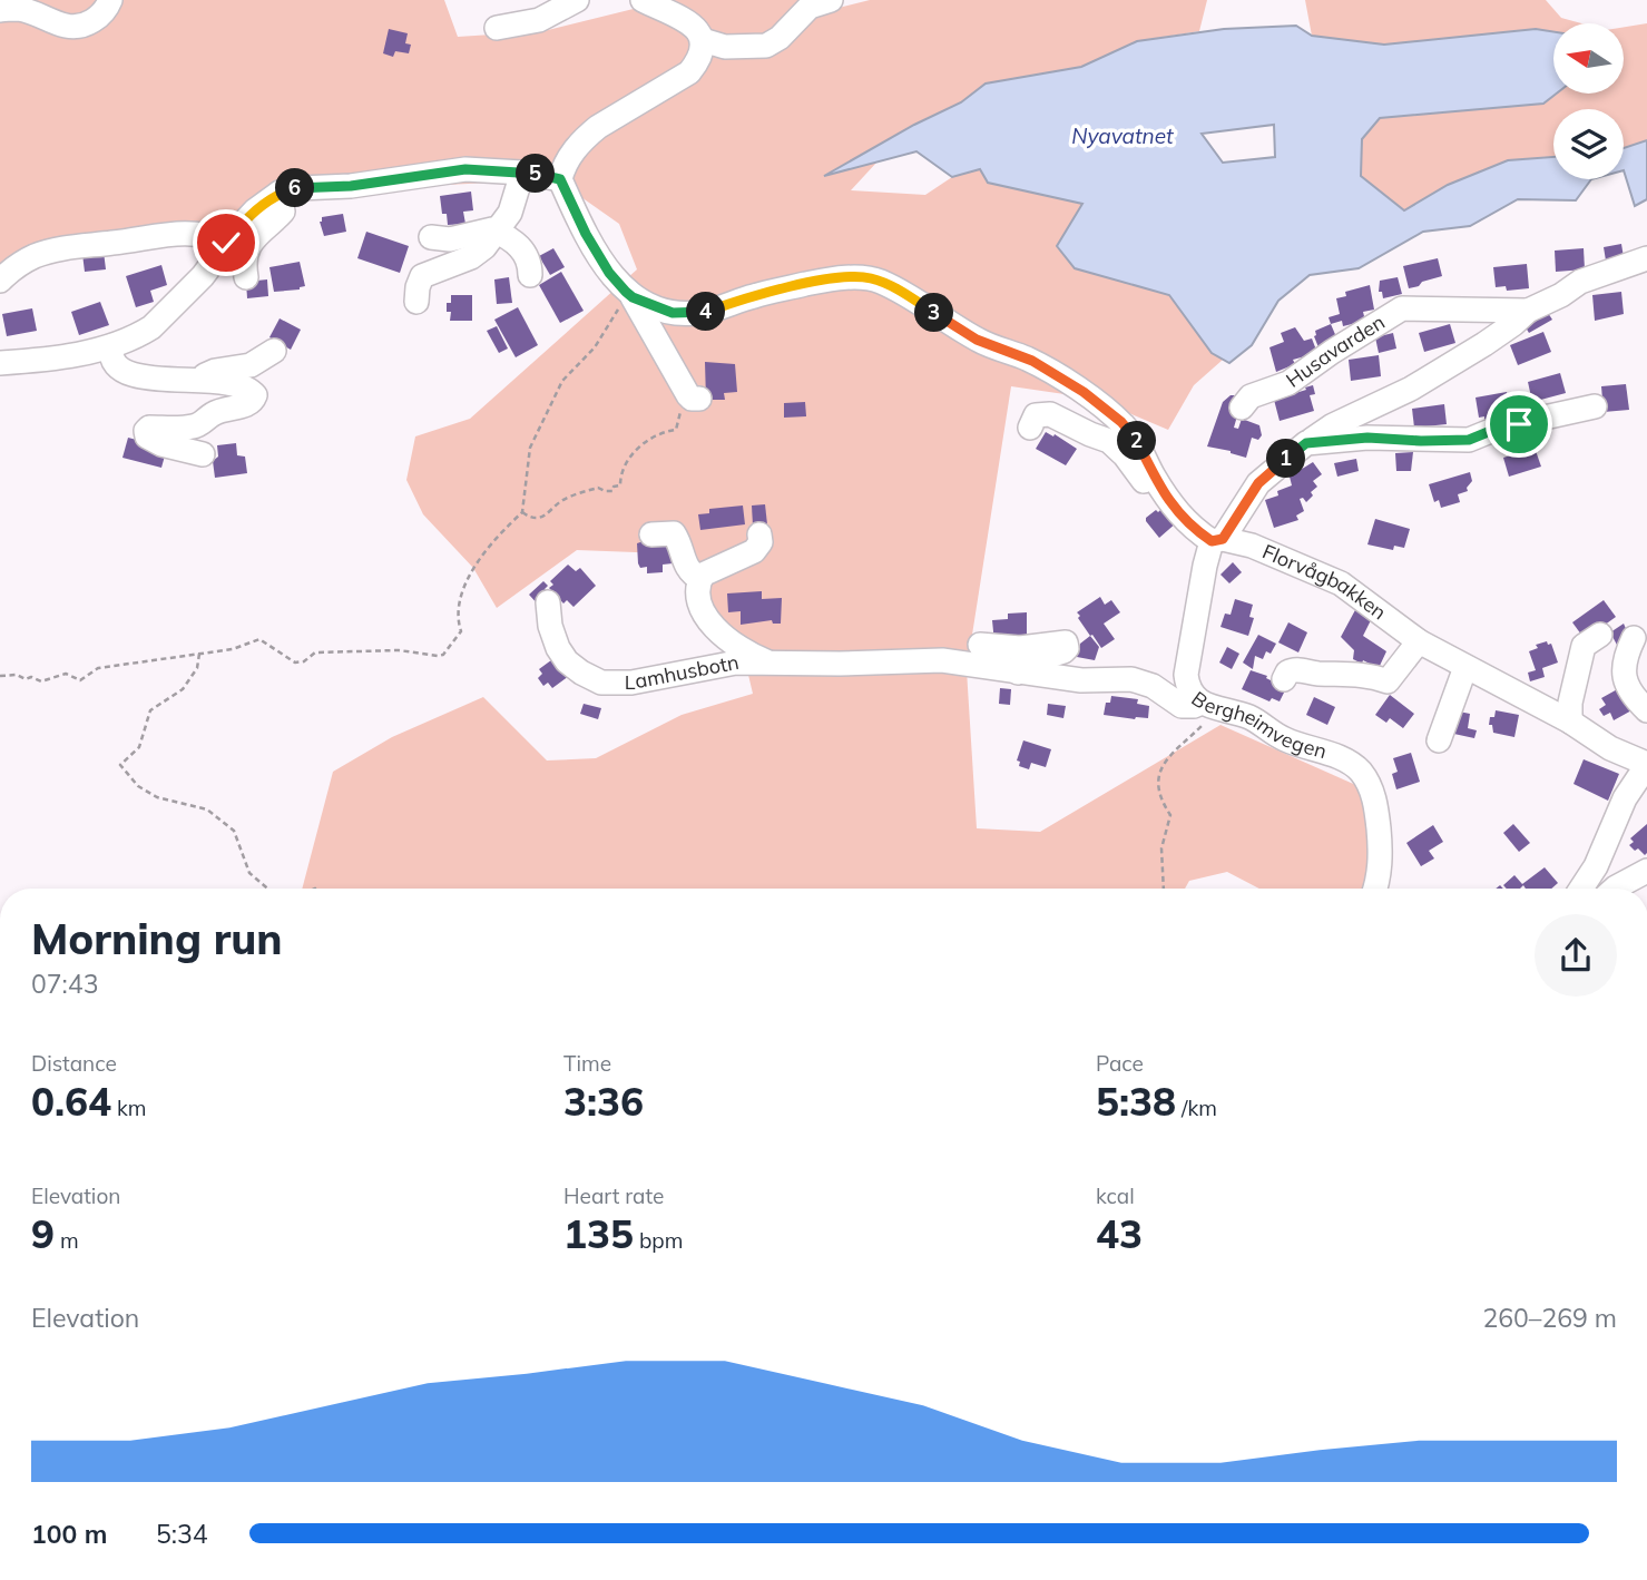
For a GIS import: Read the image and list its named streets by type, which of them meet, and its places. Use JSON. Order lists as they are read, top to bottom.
{
  "streets": {
    "street": [
      "Husavarden",
      "Florvågbakken",
      "Lamhusbotn",
      "Bergheimvegen"
    ]
  },
  "crossings": [
    ["Husavarden", "Florvågbakken"],
    ["Husavarden", "Bergheimvegen"],
    ["Florvågbakken", "Bergheimvegen"],
    ["Lamhusbotn", "Bergheimvegen"]
  ],
  "water": ["Nyavatnet"],
  "north": "left",
  "page": {
    "pins": [
      "5",
      "6",
      "4",
      "3",
      "2",
      "1"
    ],
    "heading": ["Morning run", "07:43"],
    "stats": [
      ["Distance", "0.64 km"],
      ["Time", "3:36"],
      ["Pace", "5:38 /km"],
      ["Elevation", "9 m"],
      ["Heart rate", "135 bpm"],
      ["kcal", "43"]
    ],
    "chart": ["Elevation", "260–269 m"],
    "list": [
      {
        "name": "100 m",
        "note": "5:34"
      }
    ]
  }
}
